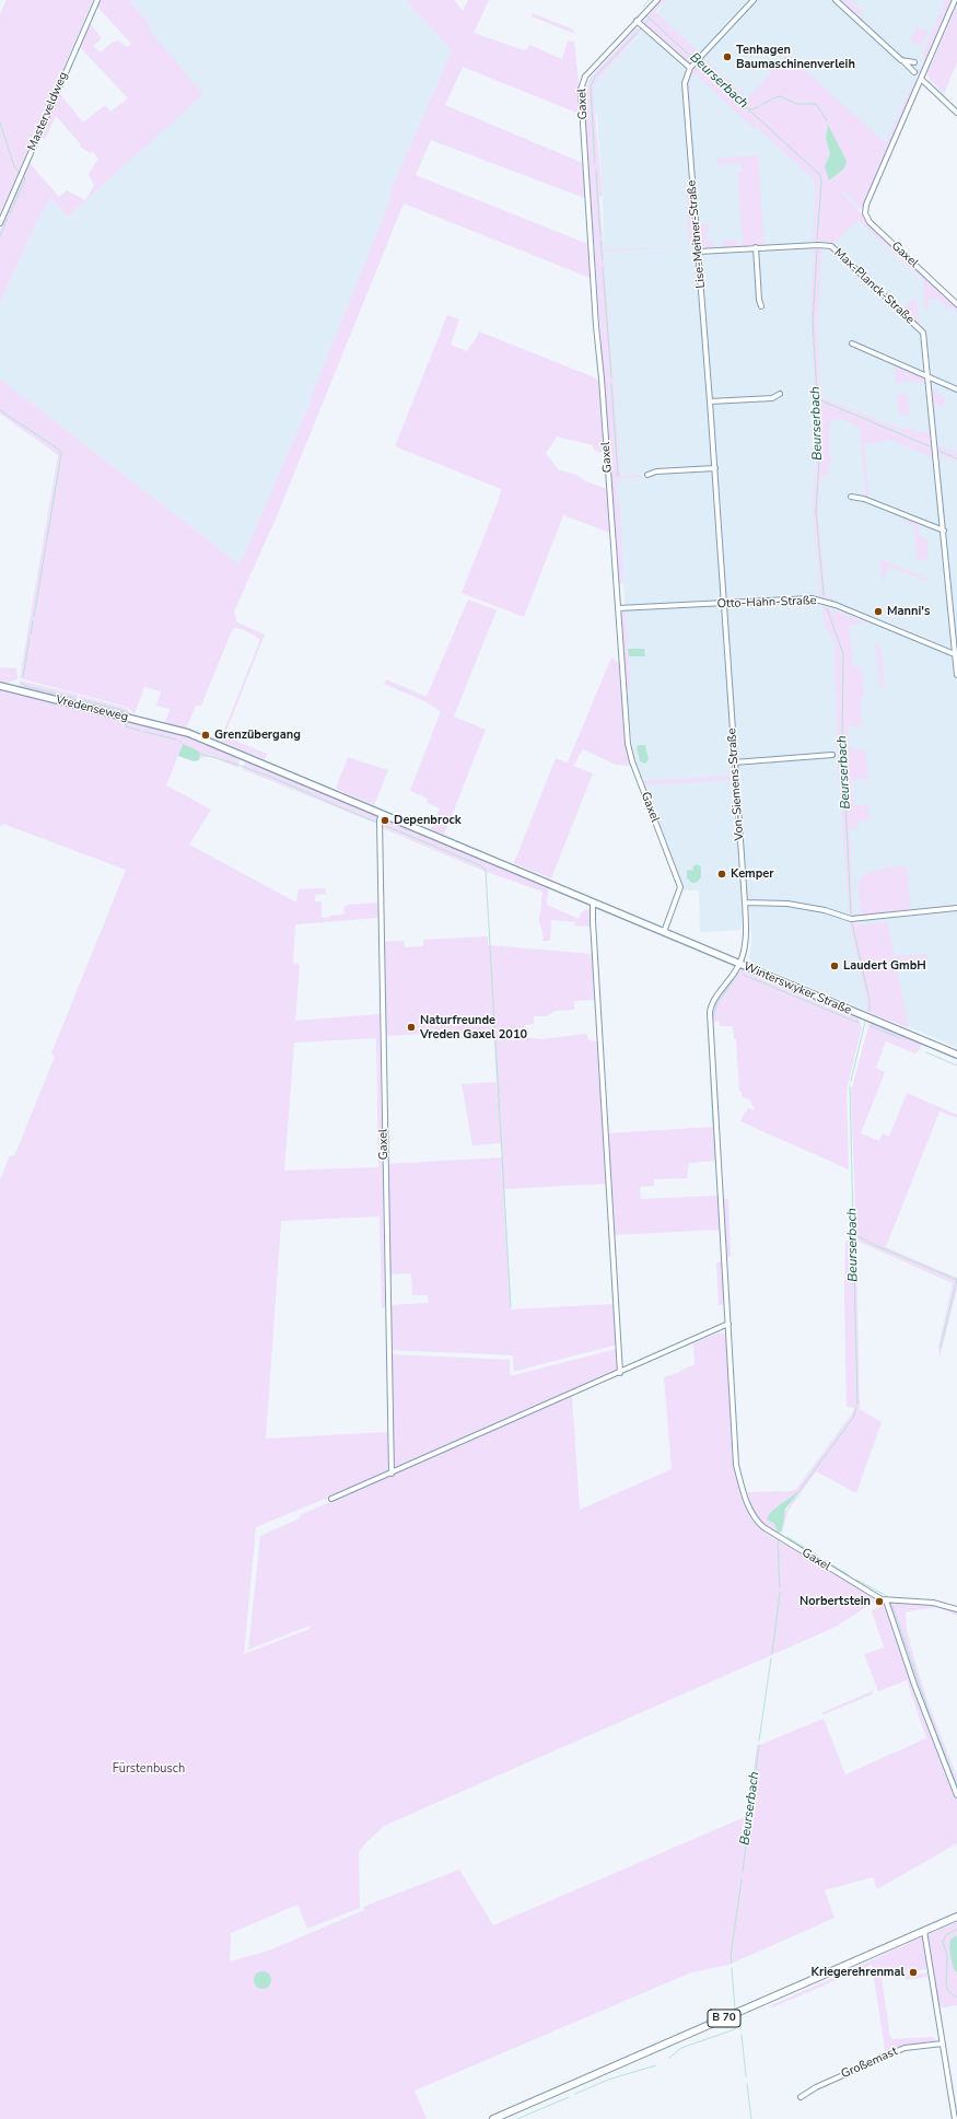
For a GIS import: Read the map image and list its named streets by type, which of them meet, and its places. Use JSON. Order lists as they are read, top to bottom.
{
  "streets": {
    "main road": ["B 70"],
    "street": [
      "Gaxel",
      "Masterveldweg",
      "Lise-Meitner-Straße",
      "Max-Planck-Straße",
      "Otto-Hahn-Straße",
      "Vredenseweg",
      "Von-Siemens-Straße",
      "Winterswyker Straße",
      "Großemast"
    ]
  },
  "crossings": [
    ["Gaxel", "Otto-Hahn-Straße"],
    ["Gaxel", "Vredenseweg"],
    ["Gaxel", "Von-Siemens-Straße"],
    ["Gaxel", "Winterswyker Straße"],
    ["Lise-Meitner-Straße", "Max-Planck-Straße"],
    ["Lise-Meitner-Straße", "Otto-Hahn-Straße"],
    ["Lise-Meitner-Straße", "Von-Siemens-Straße"],
    ["Max-Planck-Straße", "Otto-Hahn-Straße"],
    ["Otto-Hahn-Straße", "Von-Siemens-Straße"],
    ["Vredenseweg", "Winterswyker Straße"],
    ["Von-Siemens-Straße", "Winterswyker Straße"]
  ],
  "water": ["Beurserbach"],
  "parks": ["Fürstenbusch"],
  "places": [
    "Tenhagen Baumaschinenverleih",
    "Manni's",
    "Grenzübergang",
    "Depenbrock",
    "Kemper",
    "Laudert GmbH",
    "Naturfreunde Vreden Gaxel 2010",
    "Norbertstein",
    "Kriegerehrenmal"
  ]
}
